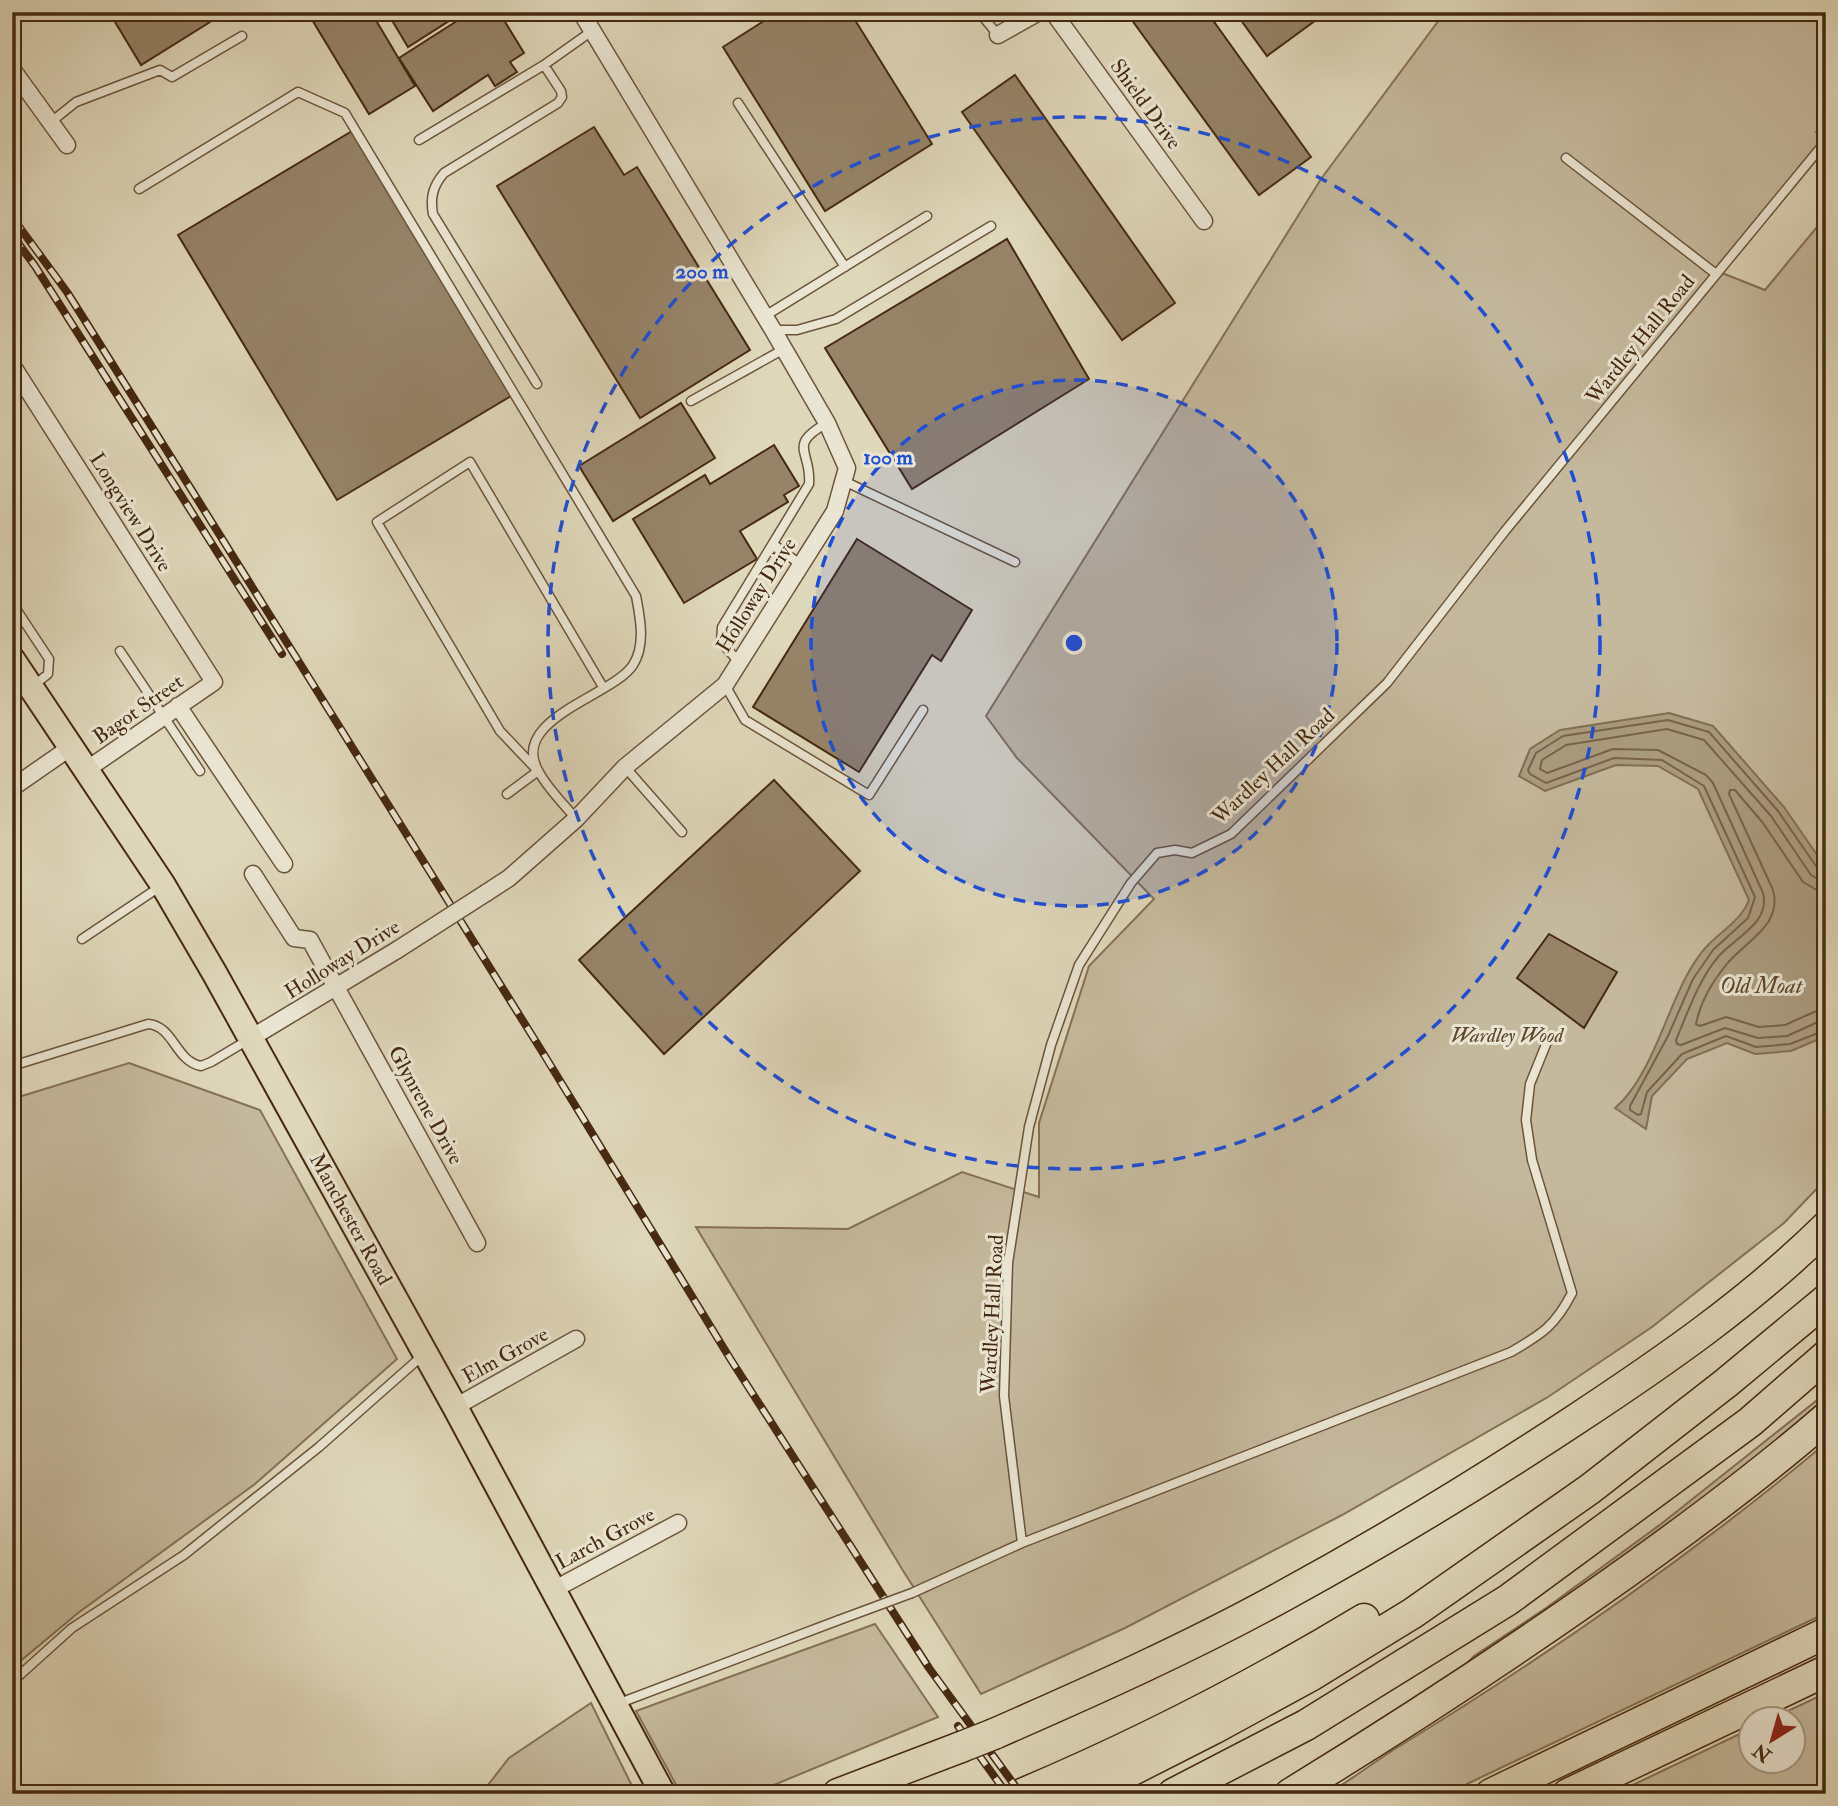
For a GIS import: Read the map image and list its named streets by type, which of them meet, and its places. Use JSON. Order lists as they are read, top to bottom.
{
  "streets": {
    "main road": ["Manchester Road"],
    "street": [
      "Shield Drive",
      "Longview Drive",
      "Holloway Drive",
      "Bagot Street",
      "Glynrene Drive",
      "Elm Grove",
      "Larch Grove"
    ],
    "lane": ["Wardley Hall Road"]
  },
  "crossings": [
    ["Longview Drive", "Bagot Street"],
    ["Holloway Drive", "Glynrene Drive"],
    ["Holloway Drive", "Manchester Road"],
    ["Bagot Street", "Manchester Road"],
    ["Manchester Road", "Elm Grove"],
    ["Manchester Road", "Larch Grove"]
  ],
  "water": ["Old Moat"],
  "parks": ["Wardley Wood"],
  "north": "bottom left",
  "rings": ["200 m", "100 m"]
}
